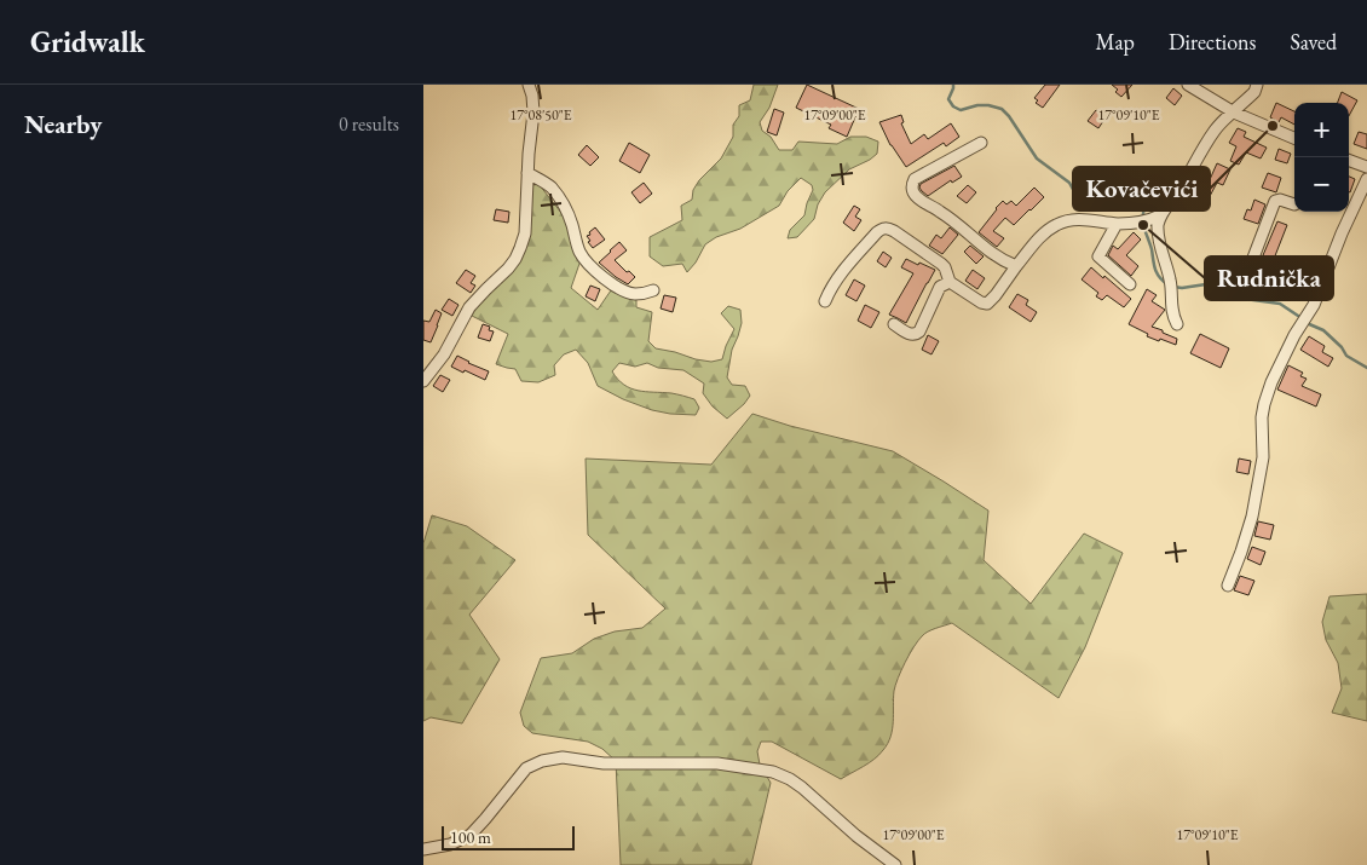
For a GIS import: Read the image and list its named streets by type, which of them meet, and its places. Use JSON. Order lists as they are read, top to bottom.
{
  "places": ["Kovačevići", "Rudnička"],
  "scale_bar": "100 m",
  "page": {
    "header": "Gridwalk",
    "nav": ["Map", "Directions", "Saved"],
    "heading": ["Nearby", "0 results"],
    "map_buttons": ["+", "−"],
    "scale": "100 m"
  },
  "coordinates": ["17°08'50\"E", "17°09'00\"E", "17°09'10\"E"]
}
